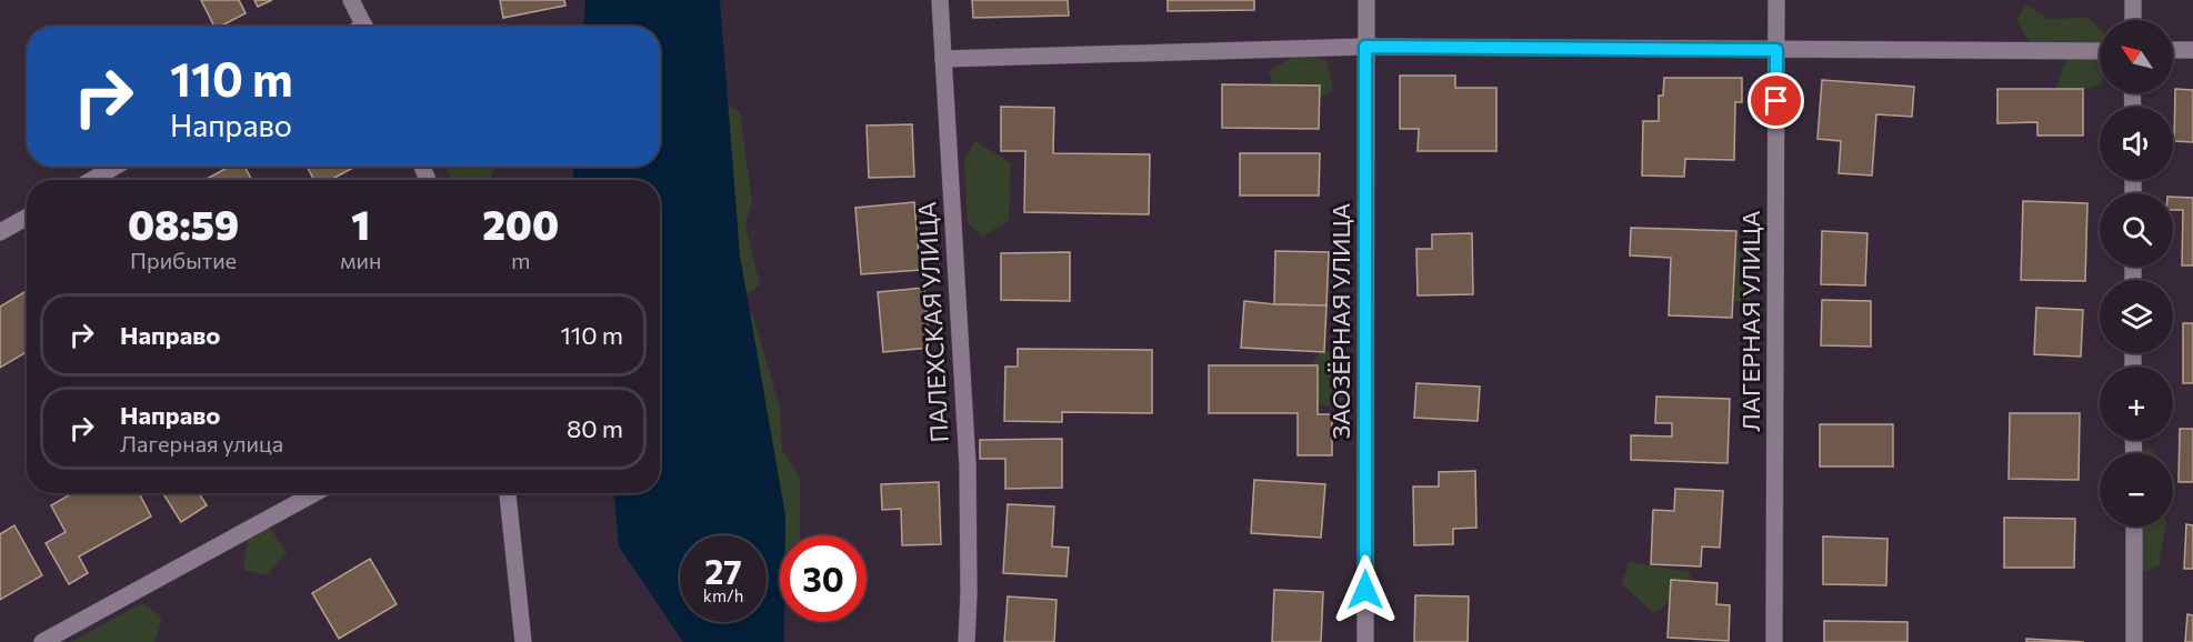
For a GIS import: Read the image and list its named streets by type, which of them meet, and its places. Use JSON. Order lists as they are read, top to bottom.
{
  "streets": {
    "street": ["ЗАОЗЁРНАЯ УЛИЦА", "ЛАГЕРНАЯ УЛИЦА", "ПАЛЕХСКАЯ УЛИЦА"]
  },
  "north": "top left",
  "page": {
    "map_buttons": ["+", "−"],
    "turn": ["110 m", "Направо"],
    "eta": [
      "08:59",
      "Прибытие",
      "1",
      "мин",
      "200",
      "m"
    ],
    "list": [
      {
        "name": "Направо",
        "value": "110 m"
      },
      {
        "name": "Направо",
        "note": "Лагерная улица",
        "value": "80 m"
      }
    ],
    "speed": "27 km/h",
    "limit": "30"
  }
}
